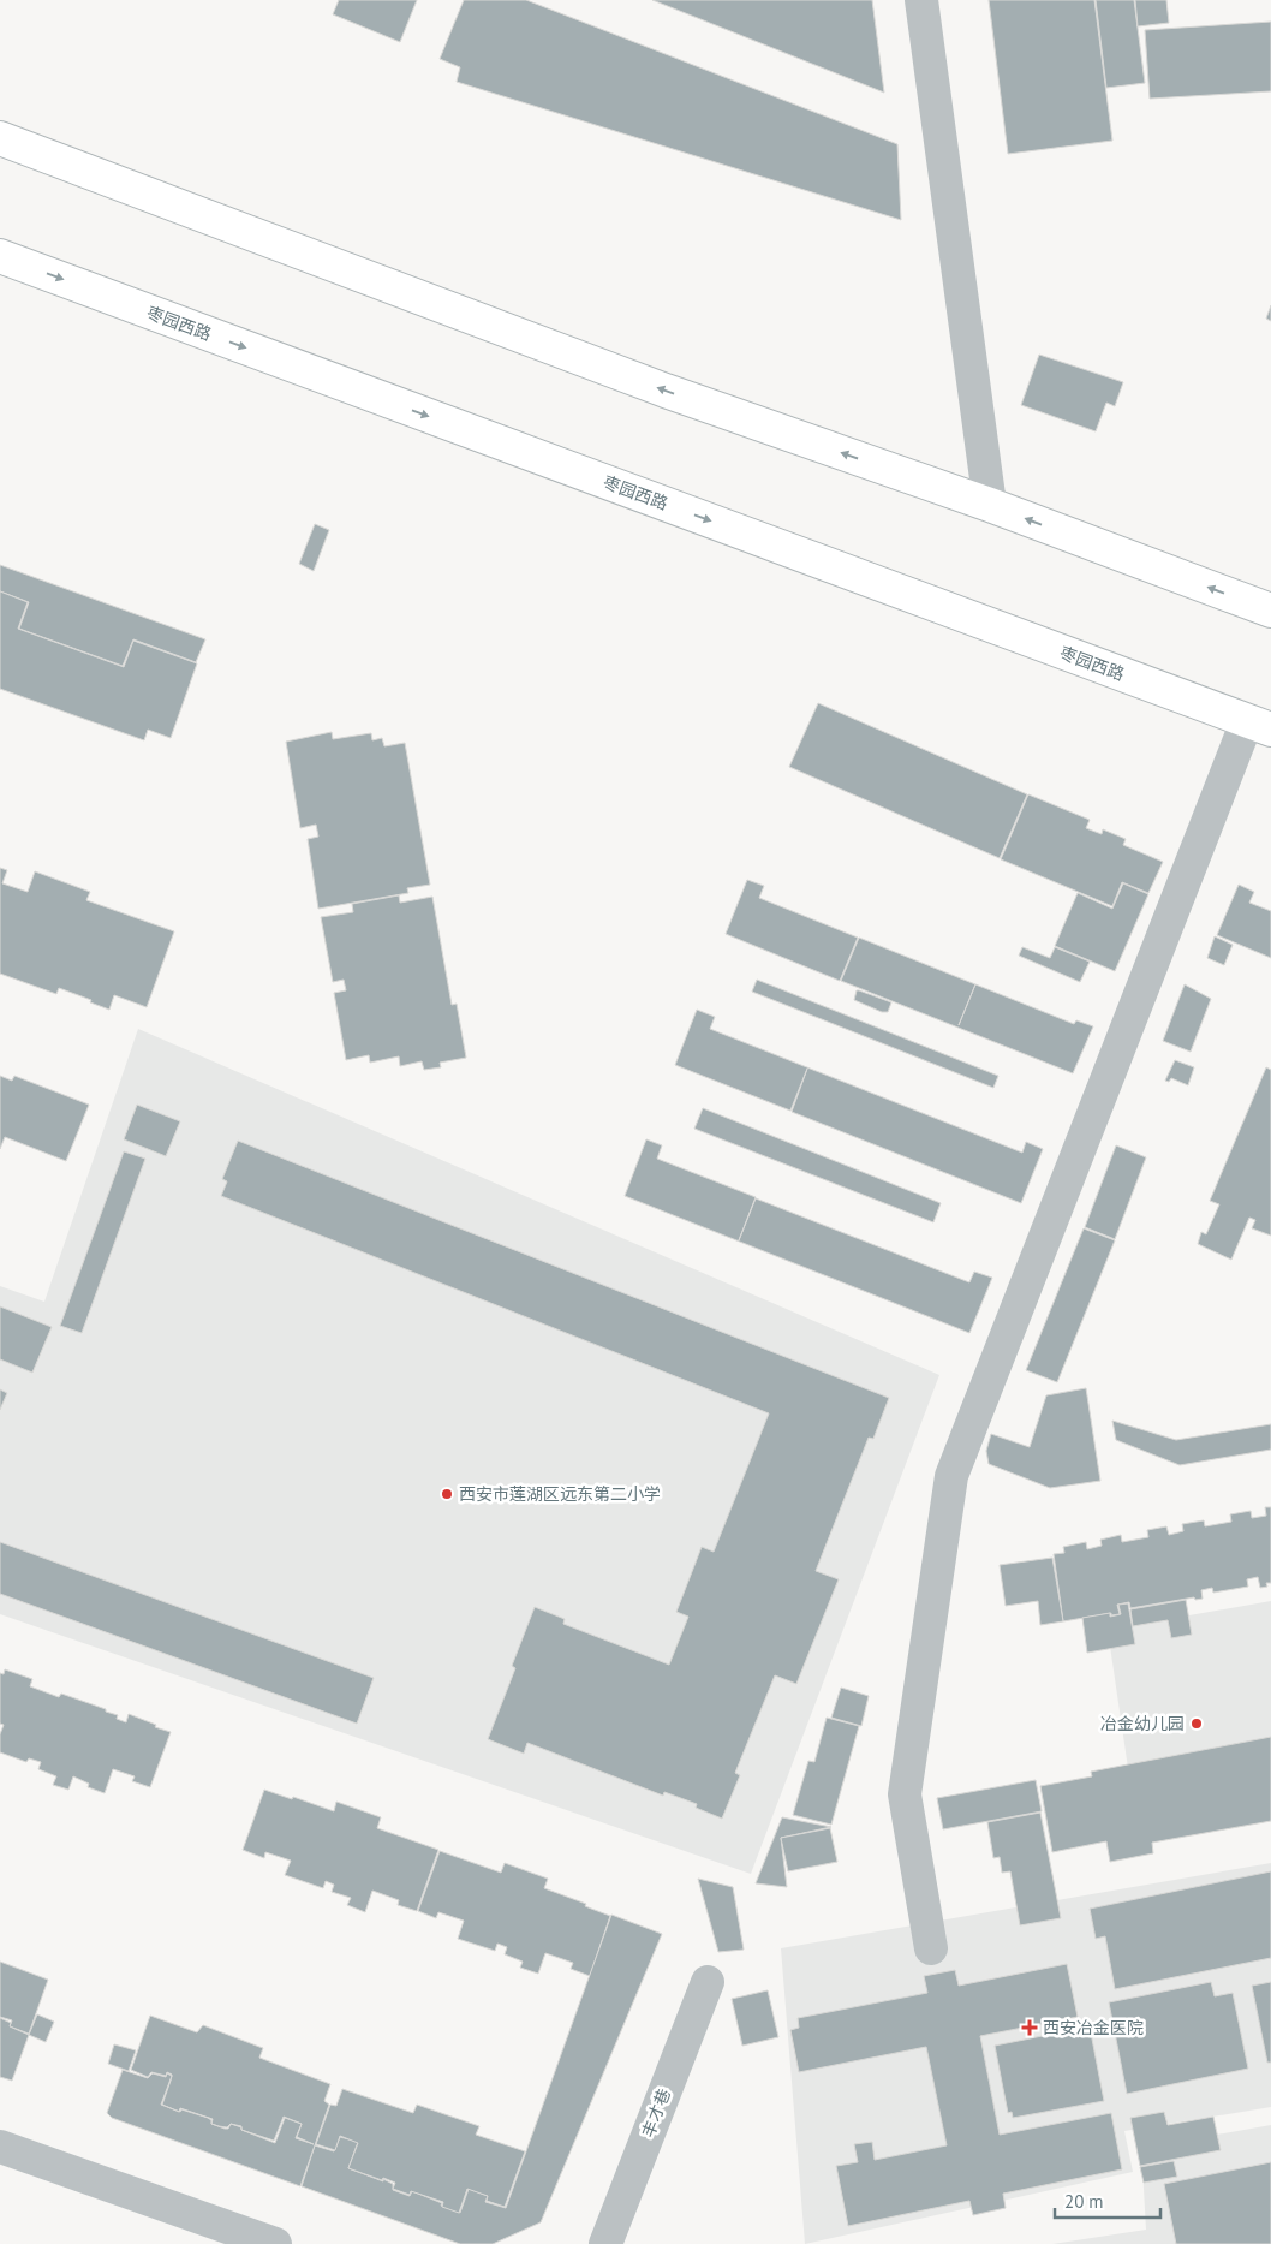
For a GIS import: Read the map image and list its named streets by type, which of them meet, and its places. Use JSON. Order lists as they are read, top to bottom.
{
  "streets": {
    "main road": ["枣园西路"],
    "street": ["丰才巷"]
  },
  "places": {
    "other": ["西安市莲湖区远东第二小学", "冶金幼儿园"],
    "health": ["西安冶金医院"]
  },
  "scale_bar": "20 m"
}
